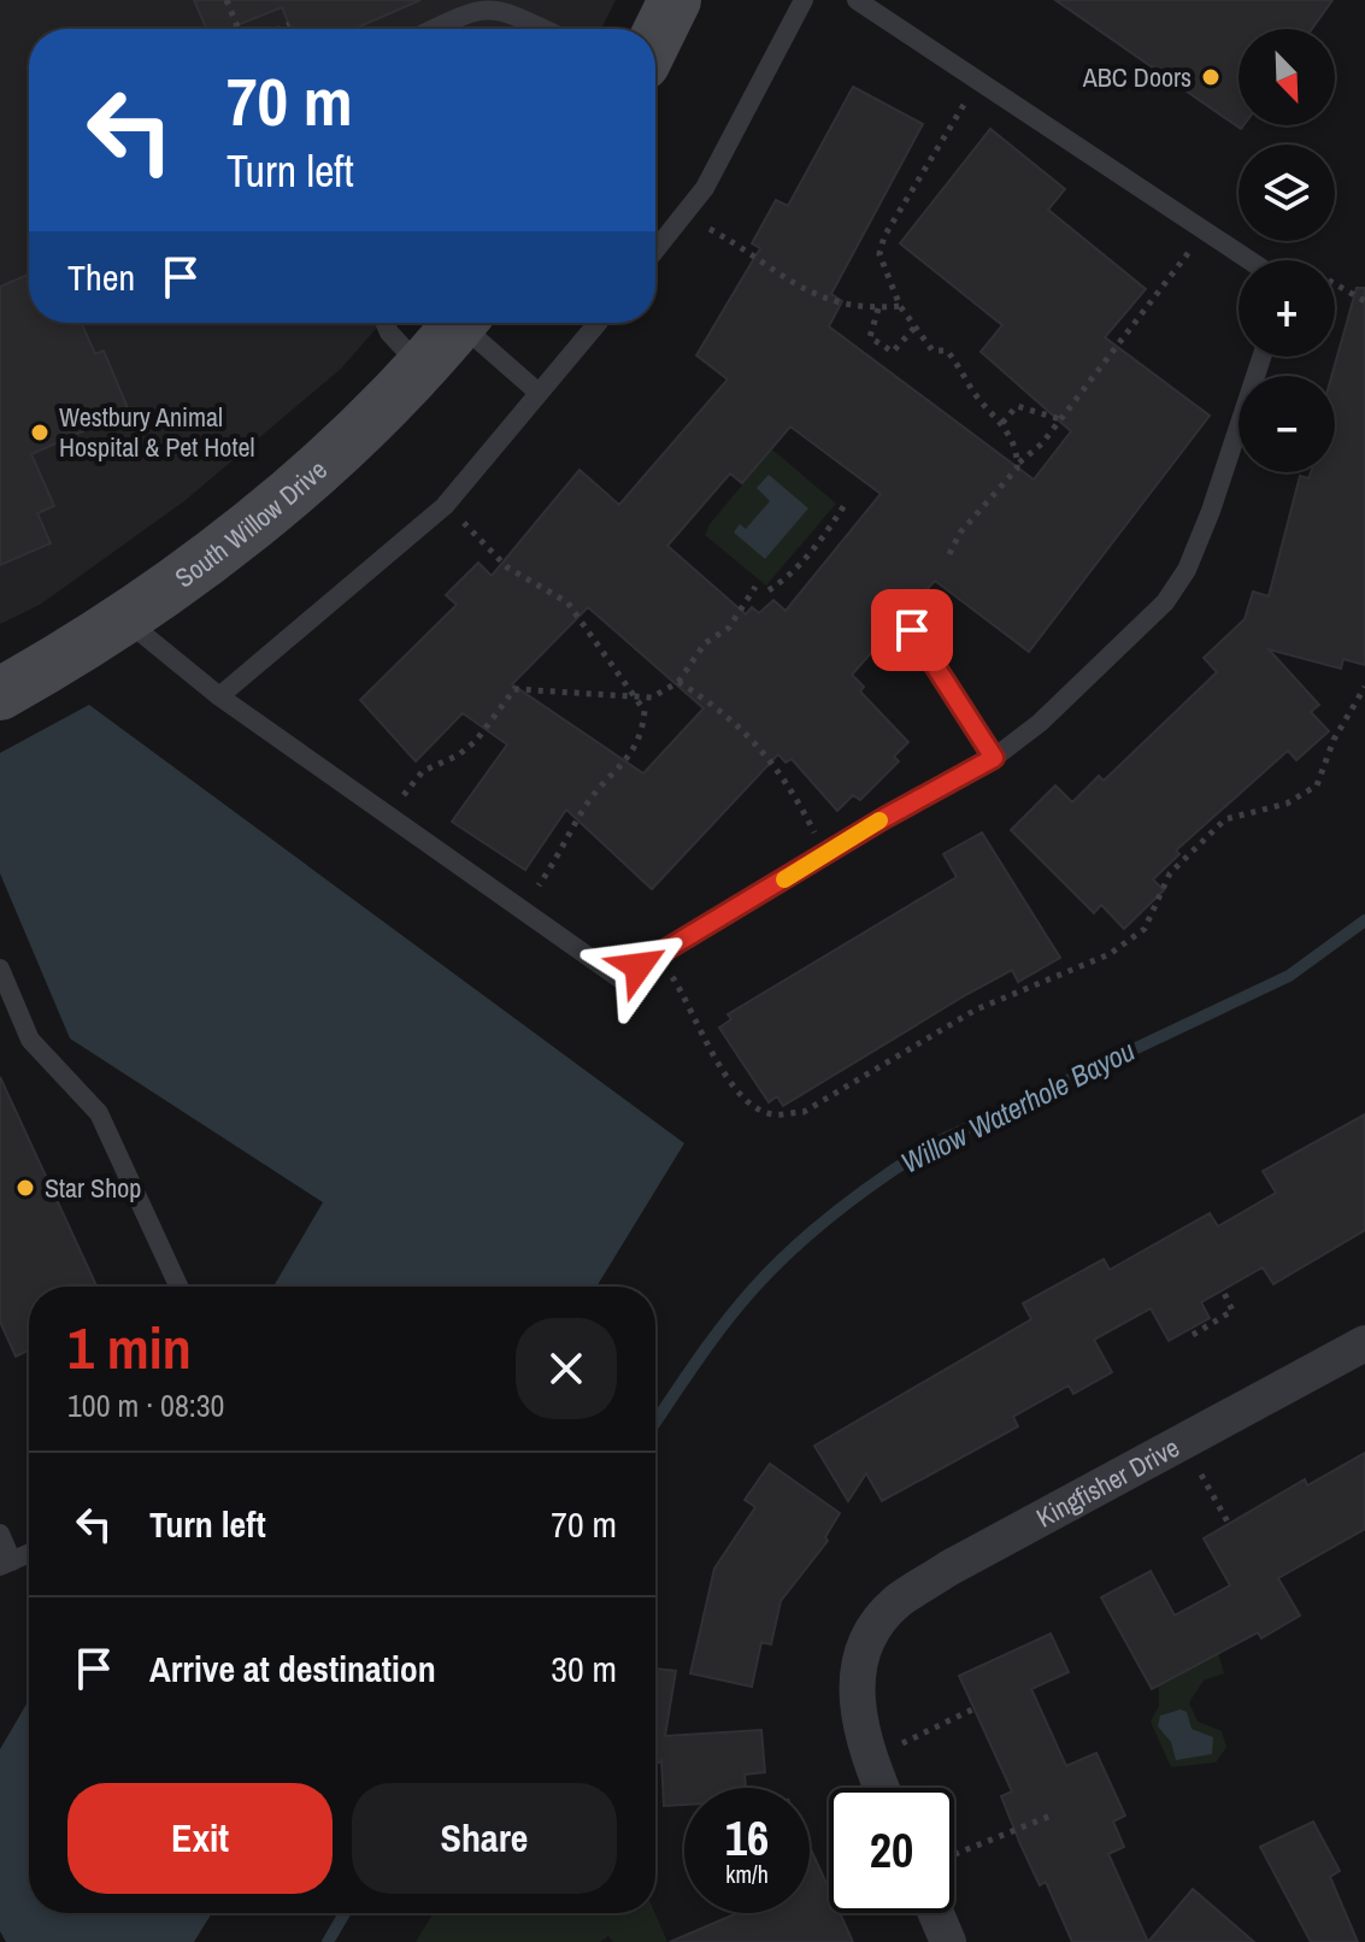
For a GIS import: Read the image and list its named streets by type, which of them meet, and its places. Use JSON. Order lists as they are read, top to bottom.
{
  "streets": {
    "street": ["South Willow Drive", "Kingfisher Drive"]
  },
  "water": ["Willow Waterhole Bayou"],
  "places": ["ABC Doors", "Westbury Animal Hospital & Pet Hotel", "Star Shop"],
  "north": "bottom right",
  "page": {
    "map_buttons": ["+", "−"],
    "turn": ["70 m", "Turn left"],
    "then": "Then",
    "heading": ["1 min", "100 m · 08:30"],
    "list": [
      {
        "name": "Turn left",
        "value": "70 m"
      },
      {
        "name": "Arrive at destination",
        "value": "30 m"
      }
    ],
    "buttons": ["Exit", "Share"],
    "speed": "16 km/h",
    "limit": "20"
  }
}
